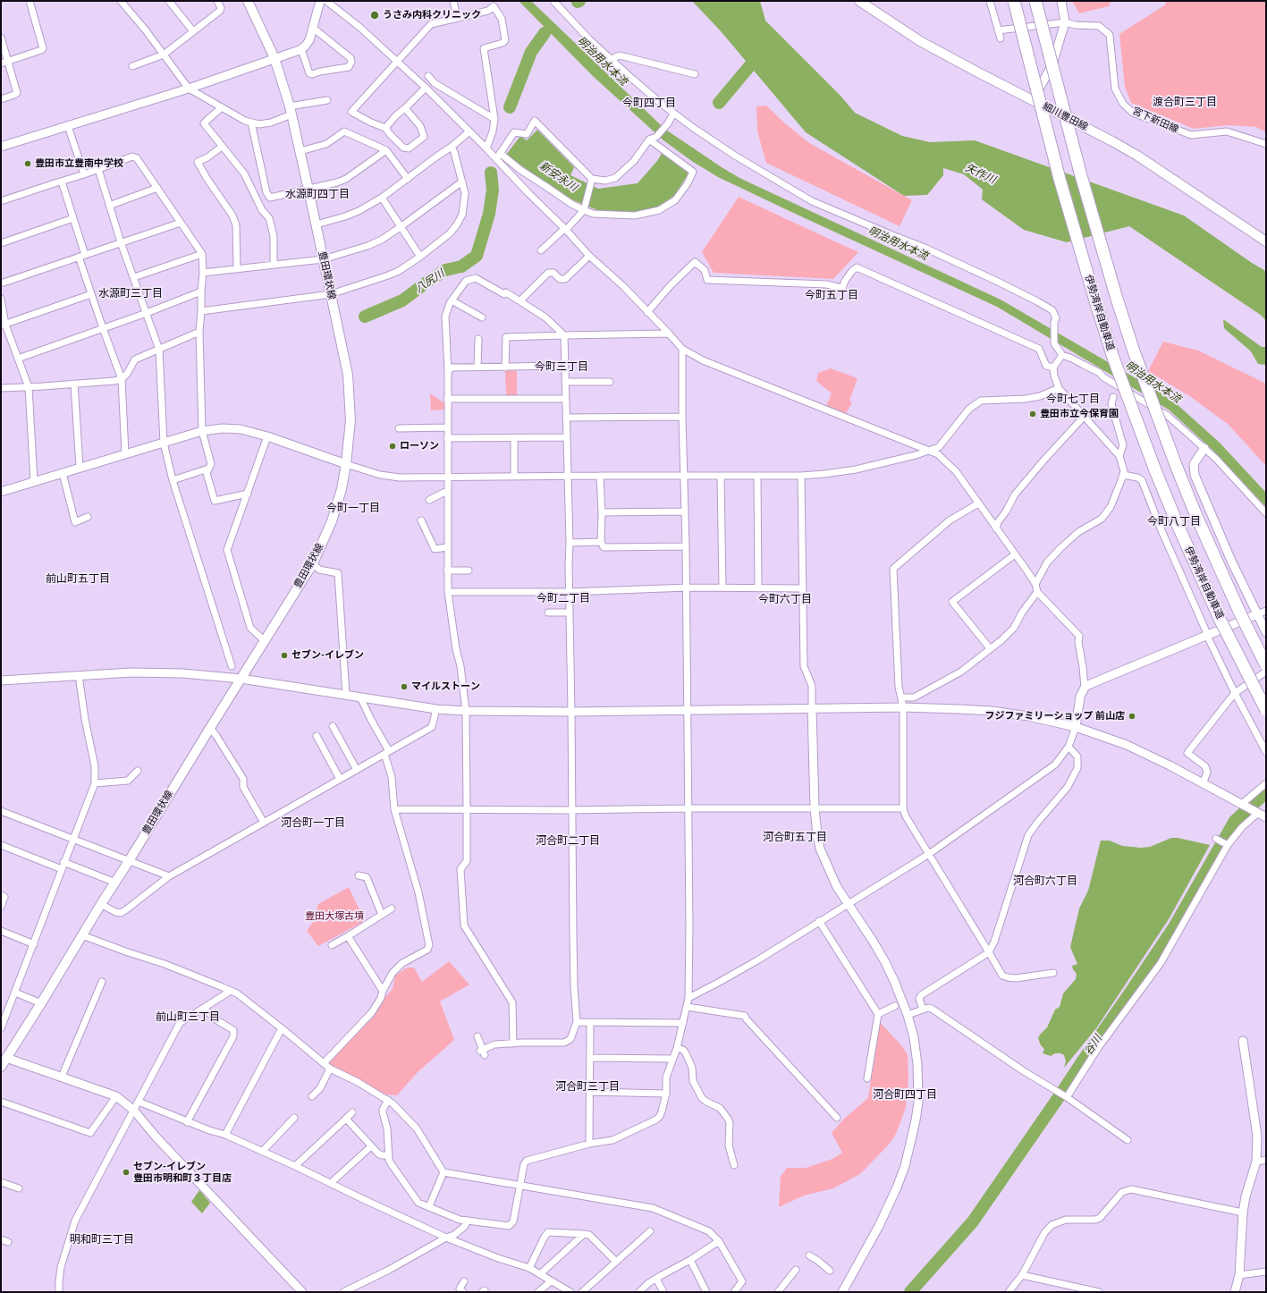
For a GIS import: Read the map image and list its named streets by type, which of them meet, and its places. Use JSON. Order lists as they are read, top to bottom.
{
  "streets": {
    "highway": ["伊勢湾岸自動車道"],
    "main road": ["細川豊田線", "豊田環状線"],
    "street": ["宮下新田線"]
  },
  "districts": [
    "渡合町三丁目",
    "今町四丁目",
    "水源町四丁目",
    "水源町三丁目",
    "今町五丁目",
    "今町三丁目",
    "今町七丁目",
    "今町一丁目",
    "今町八丁目",
    "前山町五丁目",
    "今町二丁目",
    "今町六丁目",
    "河合町一丁目",
    "河合町五丁目",
    "河合町二丁目",
    "河合町六丁目",
    "前山町三丁目",
    "河合町三丁目",
    "河合町四丁目",
    "明和町三丁目"
  ],
  "water": [
    "明治用水本流",
    "矢作川",
    "新安永川",
    "八尻川",
    "谷川"
  ],
  "parks": ["豊田大塚古墳"],
  "places": [
    "うさみ内科クリニック",
    "豊田市立豊南中学校",
    "豊田市立今保育園",
    "ローソン",
    "セブン-イレブン",
    "マイルストーン",
    "フジファミリーショップ 前山店",
    "セブン-イレブン 豊田市明和町３丁目店"
  ]
}
